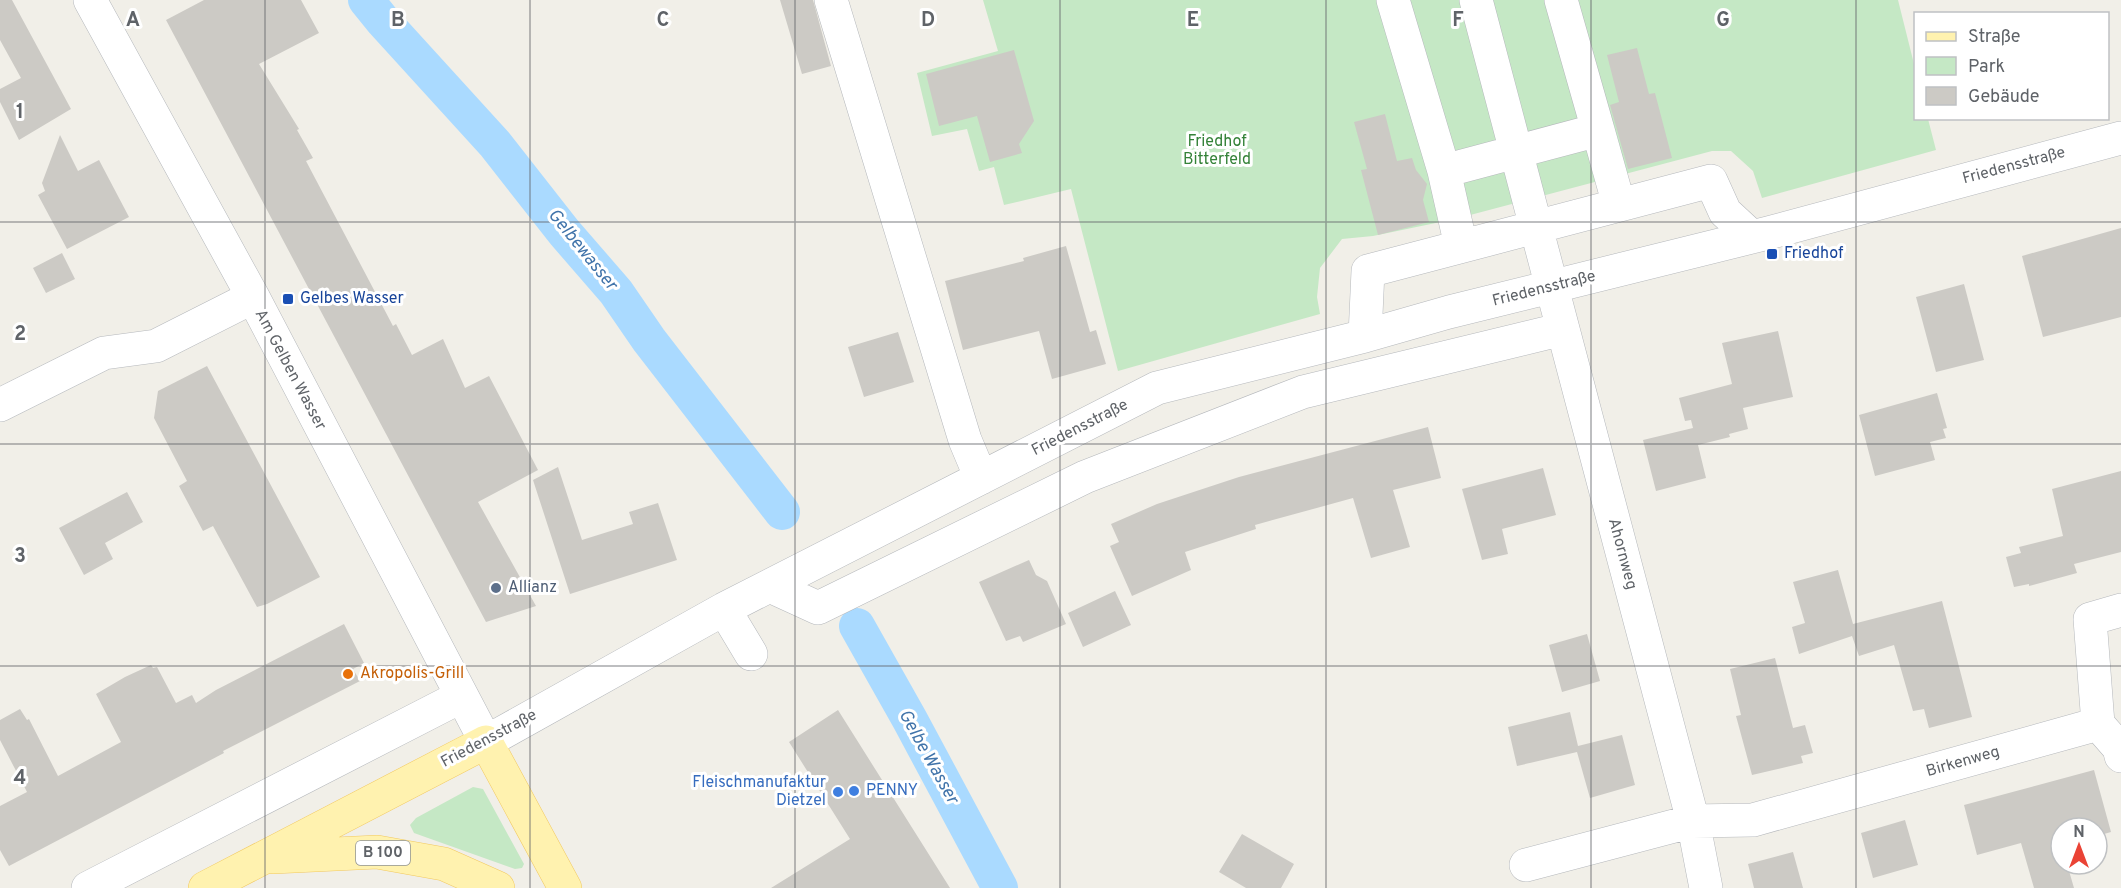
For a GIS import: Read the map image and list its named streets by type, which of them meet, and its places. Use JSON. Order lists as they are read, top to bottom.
{
  "streets": {
    "main road": ["Friedensstraße", "B 100"],
    "street": ["Am Gelben Wasser", "Ahornweg", "Birkenweg"]
  },
  "crossings": [
    ["Friedensstraße", "Am Gelben Wasser"],
    ["Friedensstraße", "Ahornweg"],
    ["Friedensstraße", "B 100"],
    ["Ahornweg", "Birkenweg"]
  ],
  "water": ["Gelbewasser", "Gelbe Wasser"],
  "parks": ["Friedhof Bitterfeld"],
  "places": {
    "transit": ["Friedhof", "Gelbes Wasser"],
    "other": [
      "Allianz",
      "Akropolis-Grill",
      "PENNY",
      "Fleischmanufaktur Dietzel"
    ]
  },
  "legend": ["Straße", "Park", "Gebäude"],
  "north": "top",
  "grid": {
    "columns": [
      "A",
      "B",
      "C",
      "D",
      "E",
      "F",
      "G"
    ],
    "rows": [
      "1",
      "2",
      "3",
      "4"
    ]
  }
}
